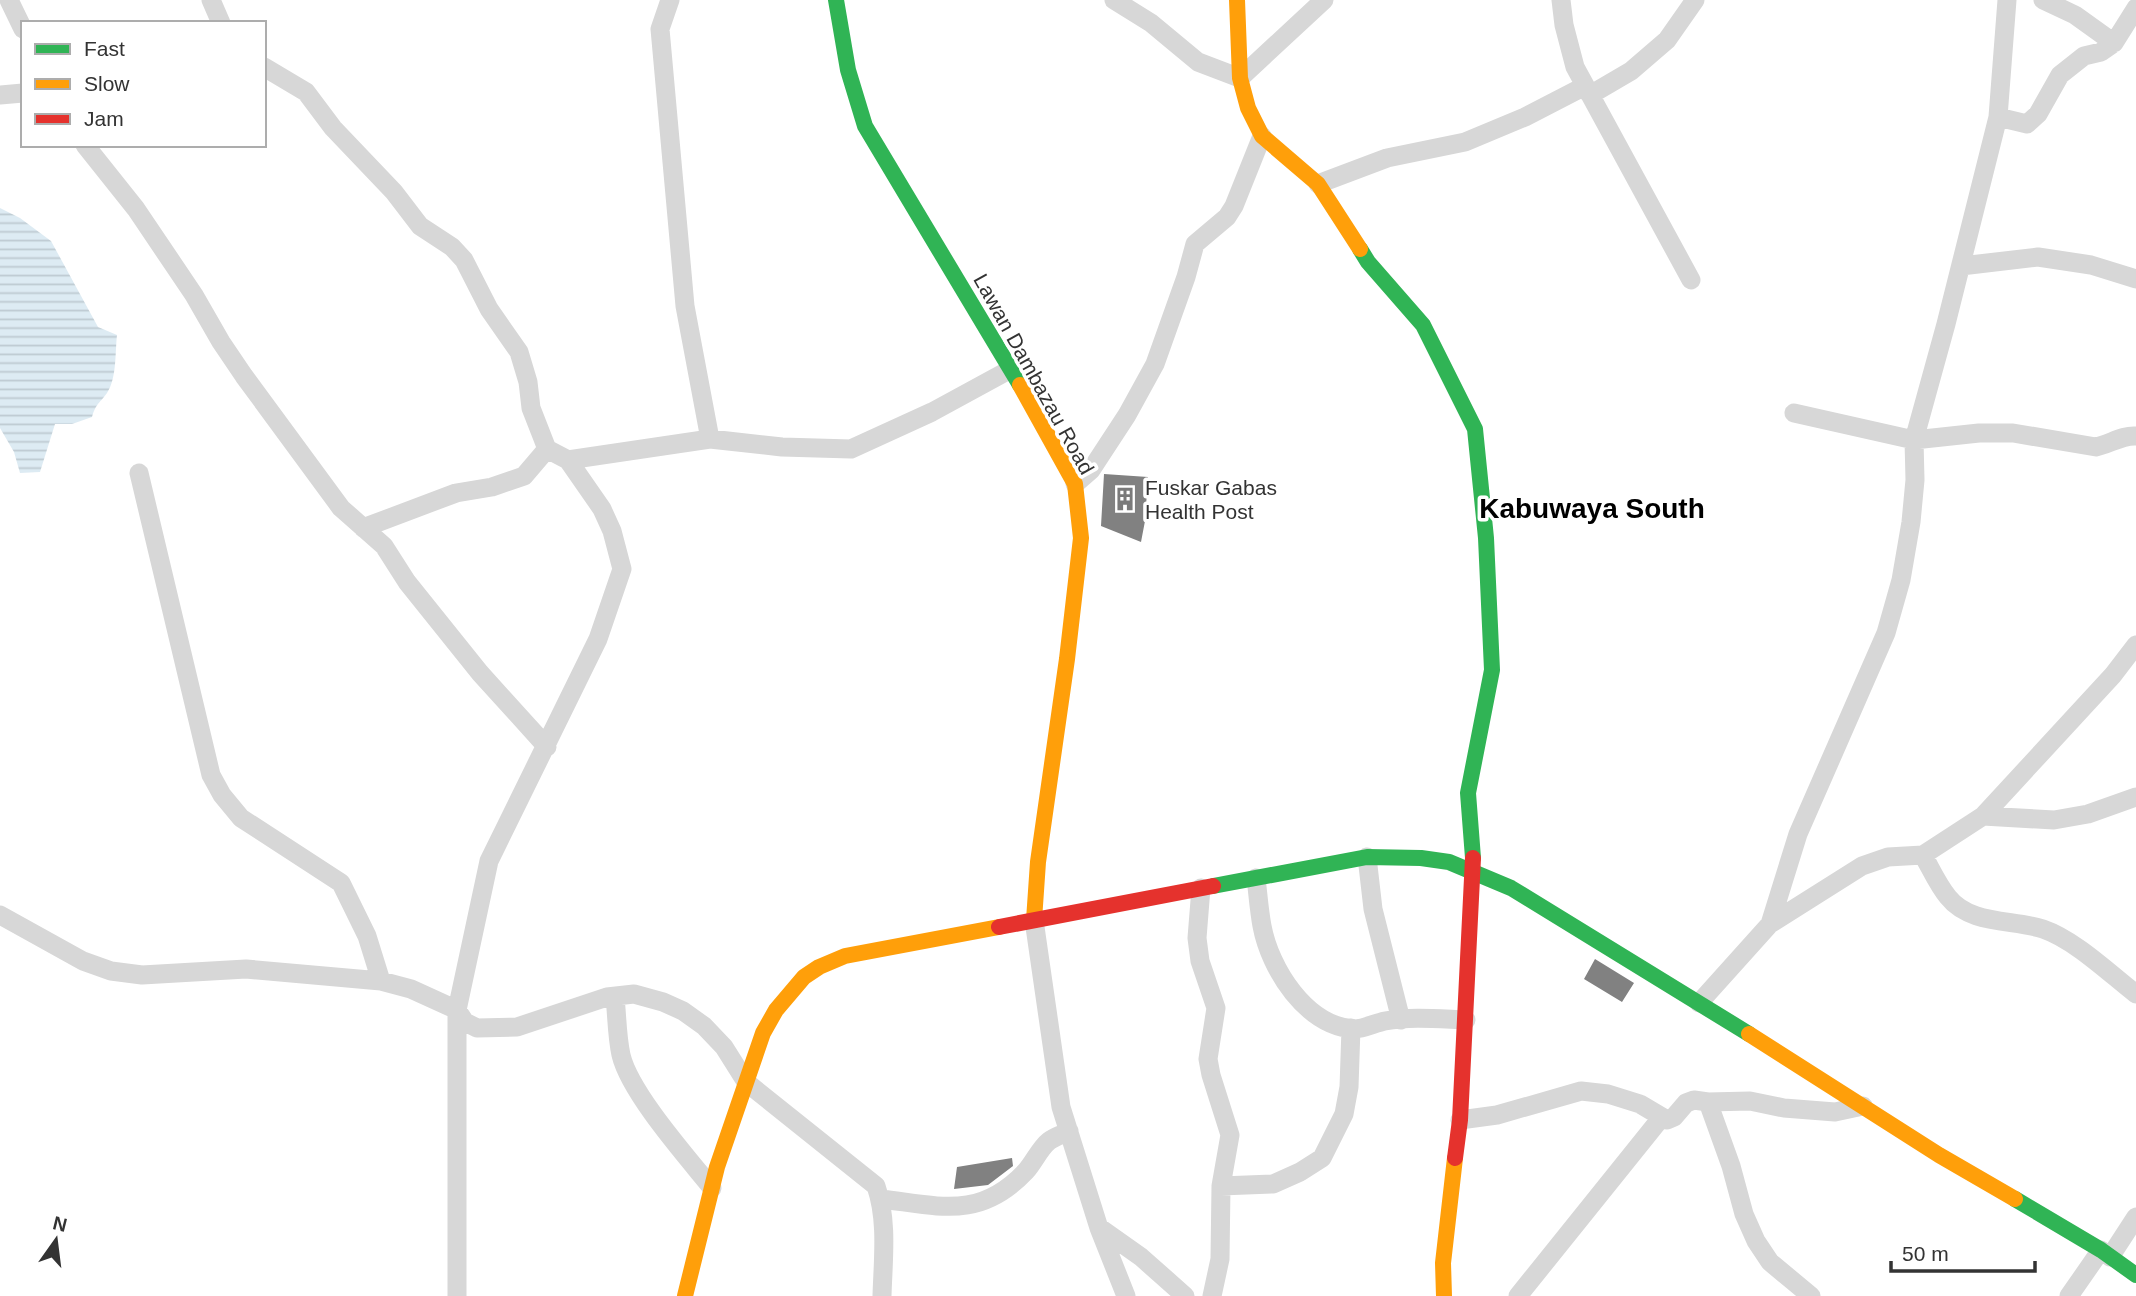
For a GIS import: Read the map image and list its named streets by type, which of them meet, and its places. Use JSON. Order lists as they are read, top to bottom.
{
  "streets": {
    "main road": ["Lawan Dambazau Road"]
  },
  "districts": ["Kabuwaya South"],
  "places": {
    "building": ["Fuskar Gabas Health Post"]
  },
  "legend": ["Fast", "Slow", "Jam"],
  "scale_bar": "50 m",
  "north": "top"
}
